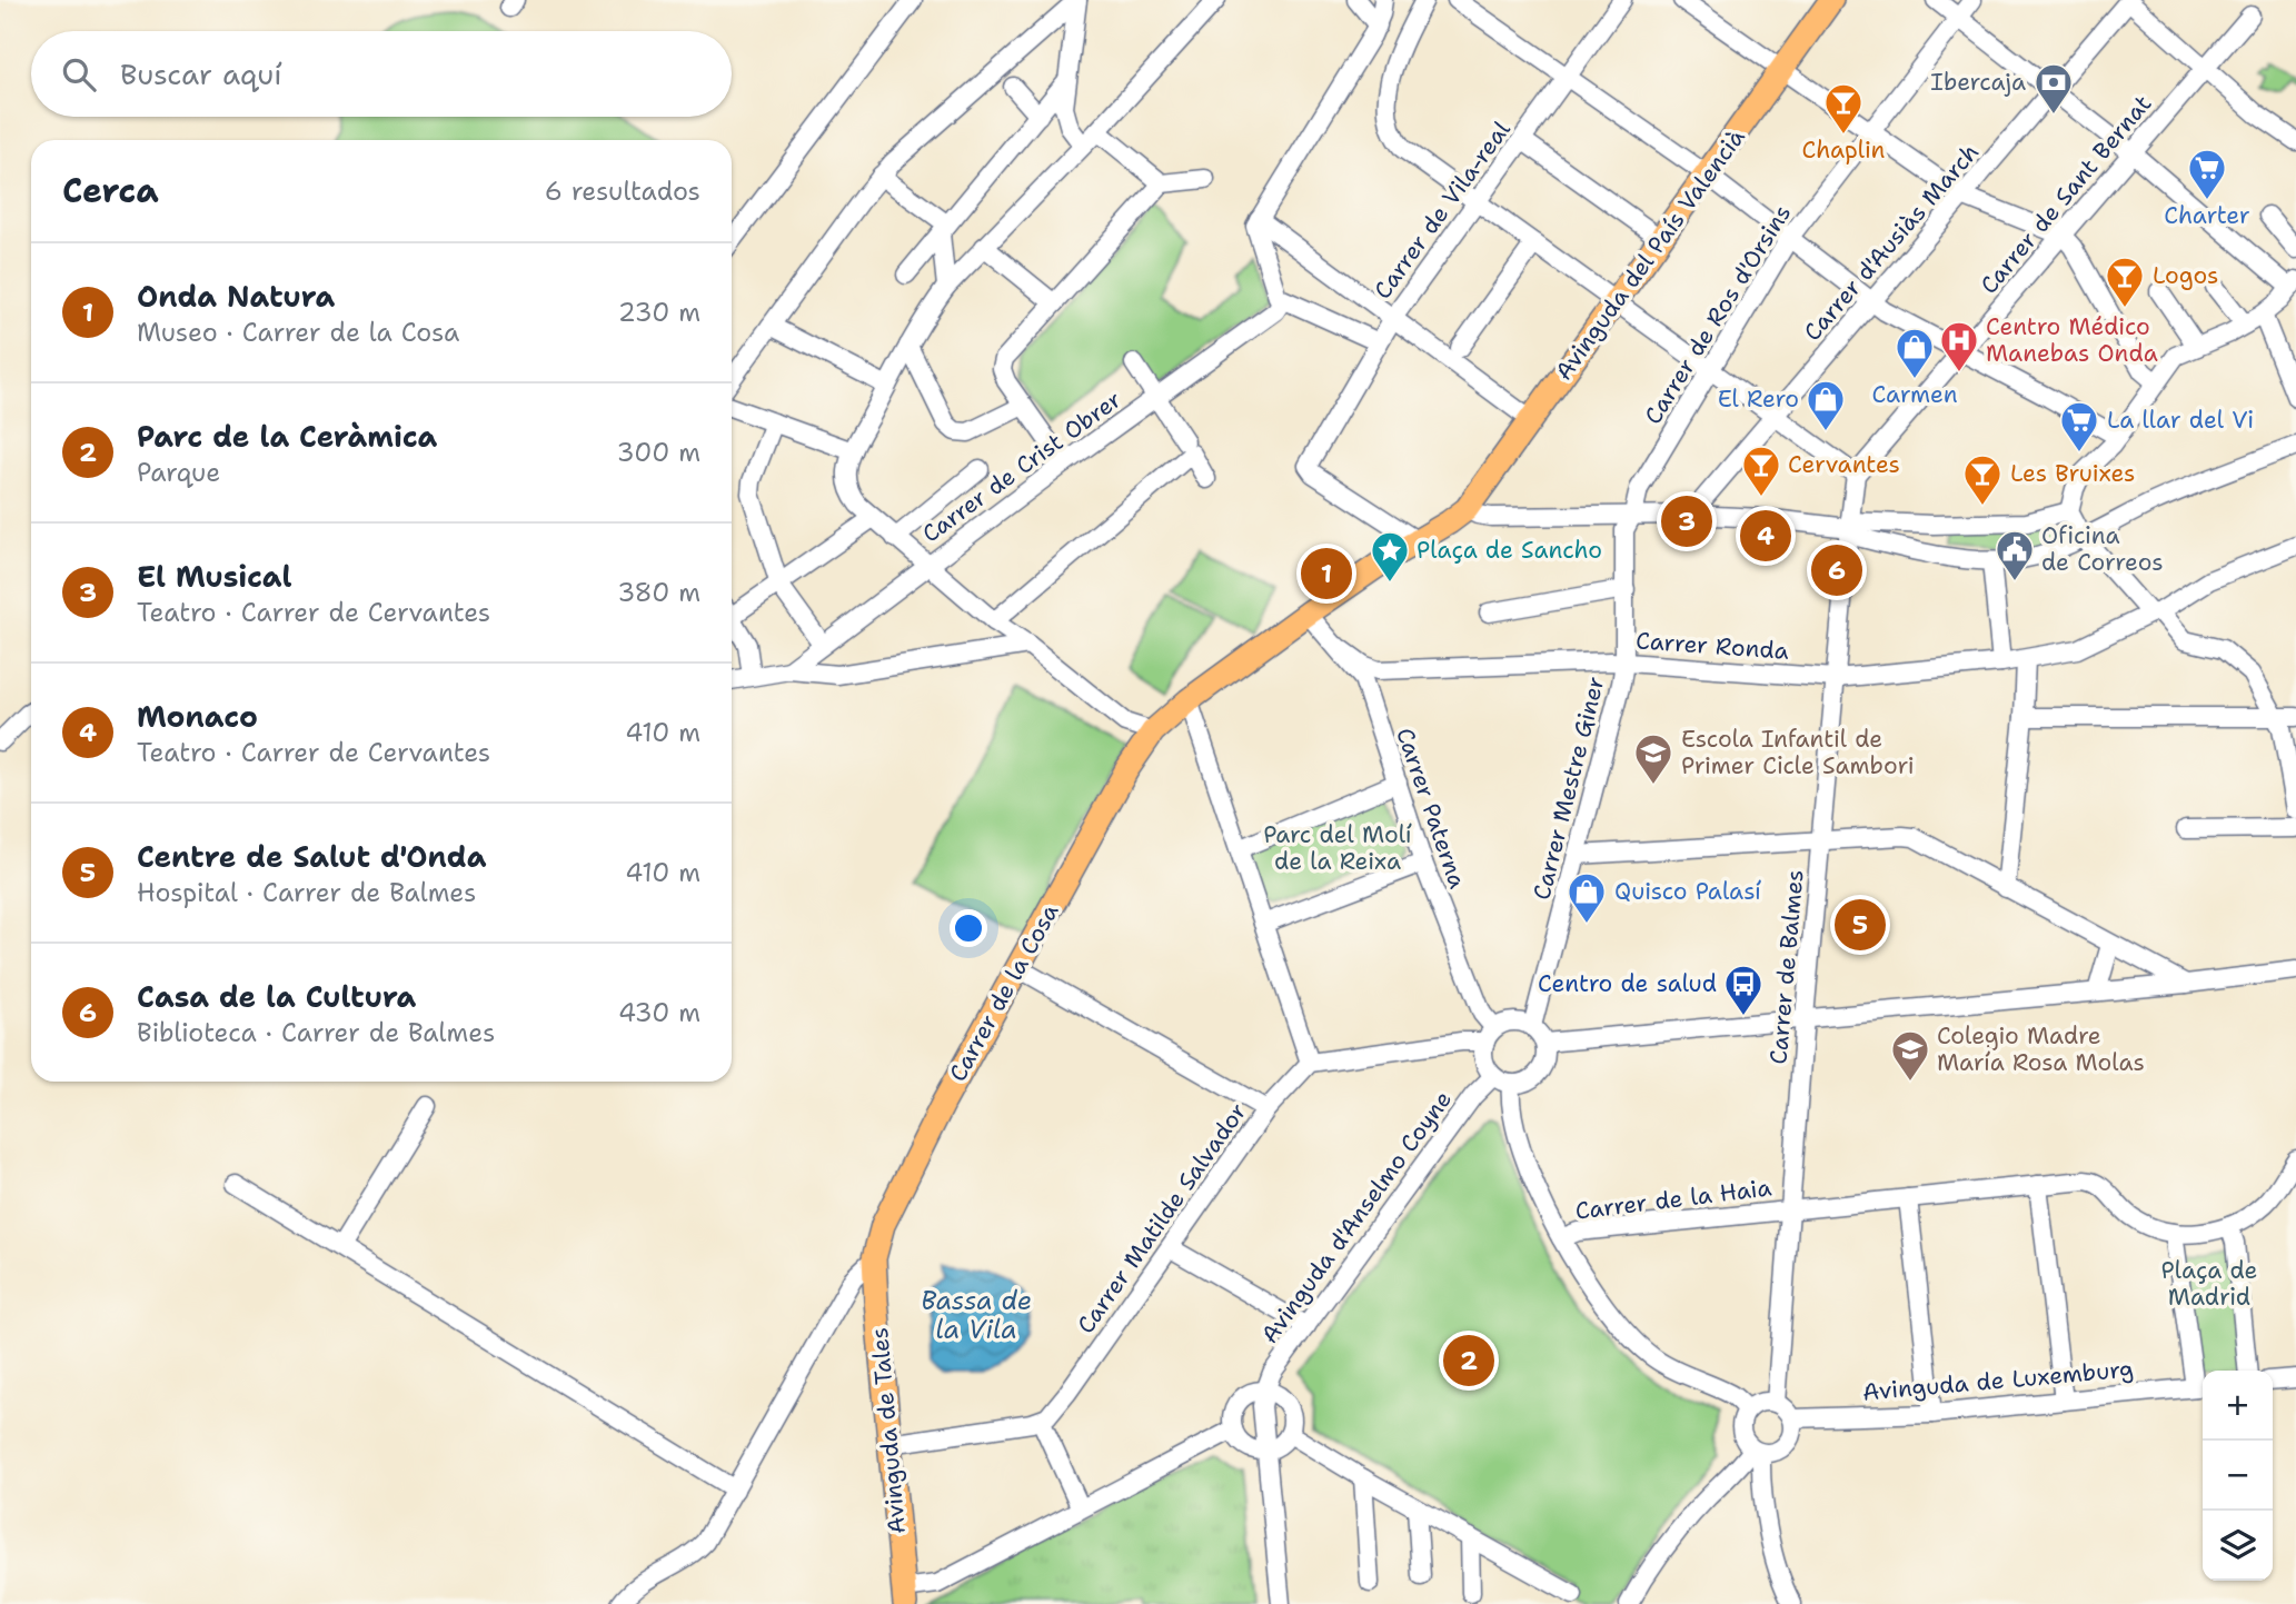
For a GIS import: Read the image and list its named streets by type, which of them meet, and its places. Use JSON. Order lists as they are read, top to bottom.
{
  "streets": {
    "main road": ["Avinguda del País Valencià", "Carrer de la Cosa", "Avinguda de Tales"],
    "street": [
      "Carrer de Sant Bernat",
      "Carrer de Vila-real",
      "Carrer d'Ausiàs March",
      "Carrer de Ros d'Orsins",
      "Carrer de Crist Obrer",
      "Carrer Ronda",
      "Carrer Mestre Giner",
      "Carrer Paterna",
      "Carrer de Balmes",
      "Carrer de la Haia",
      "Avinguda d'Anselmo Coyne",
      "Carrer Matilde Salvador",
      "Avinguda de Luxemburg"
    ]
  },
  "crossings": [
    ["Carrer de Vila-real", "Avinguda del País Valencià"],
    ["Carrer de Vila-real", "Carrer de la Cosa"],
    ["Avinguda del País Valencià", "Carrer de la Cosa"],
    ["Carrer de Ros d'Orsins", "Carrer Mestre Giner"],
    ["Carrer Ronda", "Carrer Mestre Giner"],
    ["Carrer Ronda", "Carrer Paterna"],
    ["Carrer Ronda", "Carrer de Balmes"],
    ["Carrer Mestre Giner", "Carrer Paterna"],
    ["Carrer Mestre Giner", "Avinguda d'Anselmo Coyne"],
    ["Carrer Paterna", "Carrer de la Cosa"],
    ["Carrer Paterna", "Avinguda d'Anselmo Coyne"],
    ["Carrer de Balmes", "Carrer de la Haia"],
    ["Carrer de Balmes", "Avinguda de Luxemburg"],
    ["Carrer de la Cosa", "Avinguda de Tales"]
  ],
  "water": ["Bassa de la Vila"],
  "parks": ["Parc del Molí de la Reixa", "Plaça de Madrid"],
  "places": {
    "bank": ["Ibercaja"],
    "bar": [
      "Chaplin",
      "Logos",
      "Cervantes",
      "Les Bruixes"
    ],
    "supermarket": ["Charter", "La llar del Vi"],
    "hospital": ["Centro Médico Manebas Onda"],
    "shop": ["Carmen", "El Rero", "Quisco Palasí"],
    "public building": ["Oficina de Correos"],
    "place": ["Plaça de Sancho"],
    "school or university": ["Escola Infantil de Primer Cicle Sambori", "Colegio Madre María Rosa Molas"],
    "bus stop": ["Centro de salud"]
  },
  "page": {
    "search": "Buscar aquí",
    "heading": ["Cerca", "6 resultados"],
    "list": [
      {
        "mark": "1",
        "name": "Onda Natura",
        "note": "Museo · Carrer de la Cosa",
        "value": "230 m"
      },
      {
        "mark": "2",
        "name": "Parc de la Ceràmica",
        "note": "Parque",
        "value": "300 m"
      },
      {
        "mark": "3",
        "name": "El Musical",
        "note": "Teatro · Carrer de Cervantes",
        "value": "380 m"
      },
      {
        "mark": "4",
        "name": "Monaco",
        "note": "Teatro · Carrer de Cervantes",
        "value": "410 m"
      },
      {
        "mark": "5",
        "name": "Centre de Salut d'Onda",
        "note": "Hospital · Carrer de Balmes",
        "value": "410 m"
      },
      {
        "mark": "6",
        "name": "Casa de la Cultura",
        "note": "Biblioteca · Carrer de Balmes",
        "value": "430 m"
      }
    ],
    "pins": [
      "3",
      "4",
      "6",
      "1",
      "5",
      "2"
    ],
    "map_buttons": ["+", "−"]
  }
}
